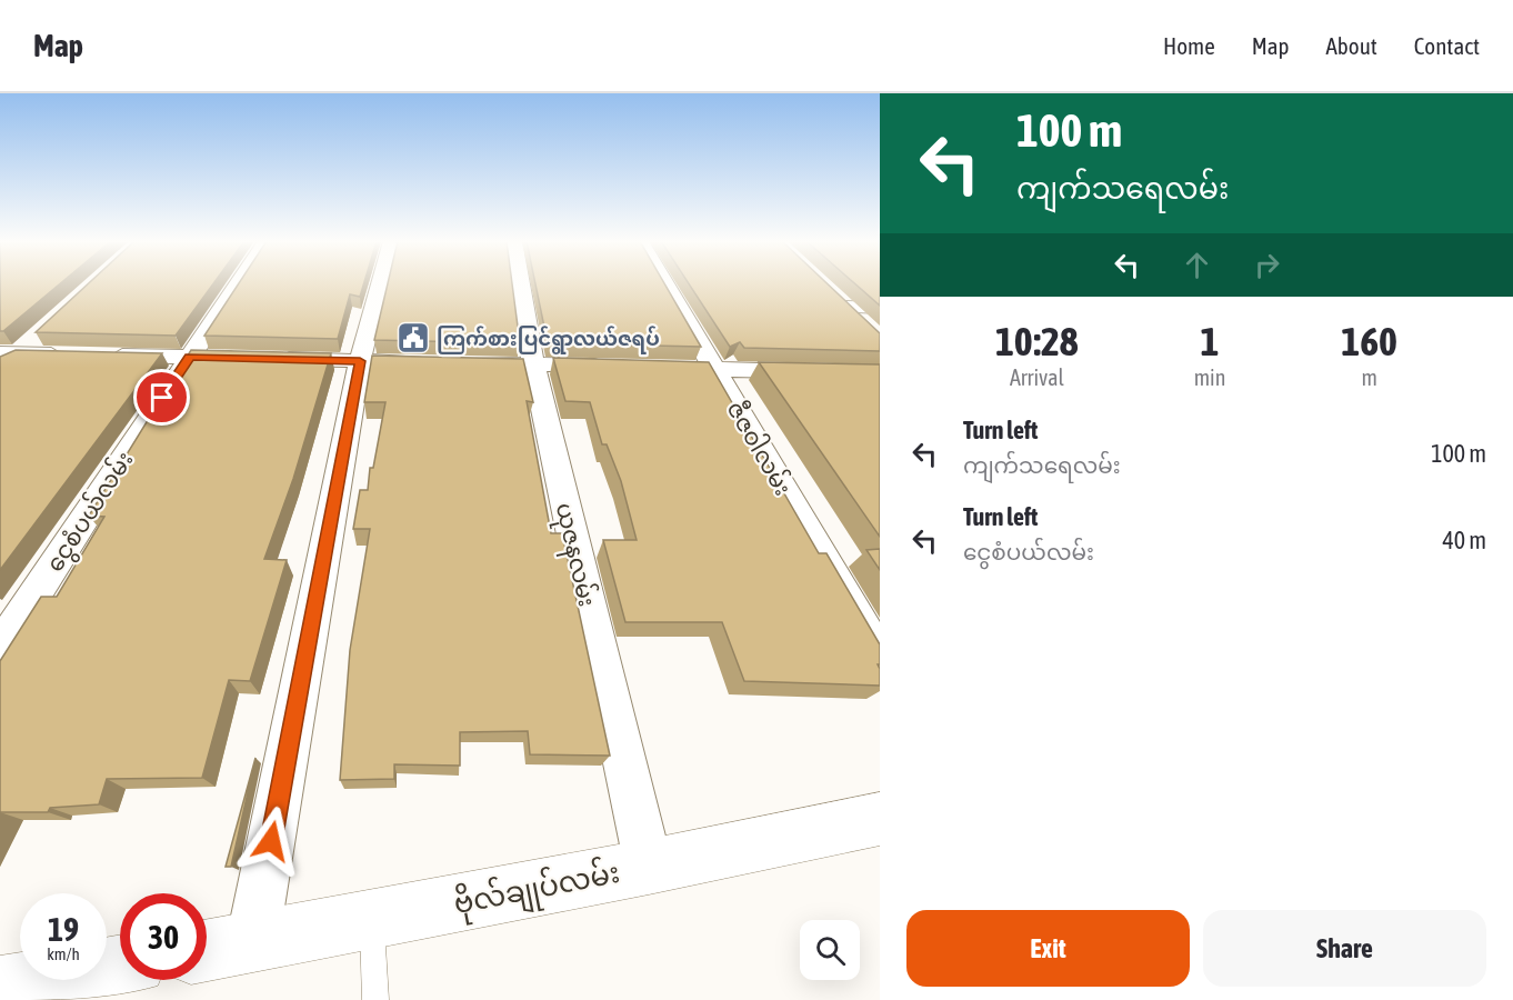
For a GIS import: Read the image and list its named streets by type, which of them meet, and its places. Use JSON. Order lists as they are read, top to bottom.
{
  "streets": {
    "street": [
      "ဇီဇဝါလမ်း",
      "ငွေစံပယ်လမ်း",
      "ယုဇနလမ်း",
      "ဗိုလ်ချုပ်လမ်း"
    ]
  },
  "crossings": [
    ["ယုဇနလမ်း", "ဗိုလ်ချုပ်လမ်း"]
  ],
  "places": {
    "public building": ["ကြက်စားပြင်ရွာလယ်ဇရပ်"]
  },
  "page": {
    "header": "Map",
    "nav": [
      "Home",
      "Map",
      "About",
      "Contact"
    ],
    "turn": ["100 m", "ကျက်သရေလမ်း"],
    "eta": [
      "10:28",
      "Arrival",
      "1",
      "min",
      "160",
      "m"
    ],
    "list": [
      {
        "name": "Turn left",
        "note": "ကျက်သရေလမ်း",
        "value": "100 m"
      },
      {
        "name": "Turn left",
        "note": "ငွေစံပယ်လမ်း",
        "value": "40 m"
      }
    ],
    "speed": "19 km/h",
    "limit": "30",
    "buttons": ["Exit", "Share"]
  }
}
